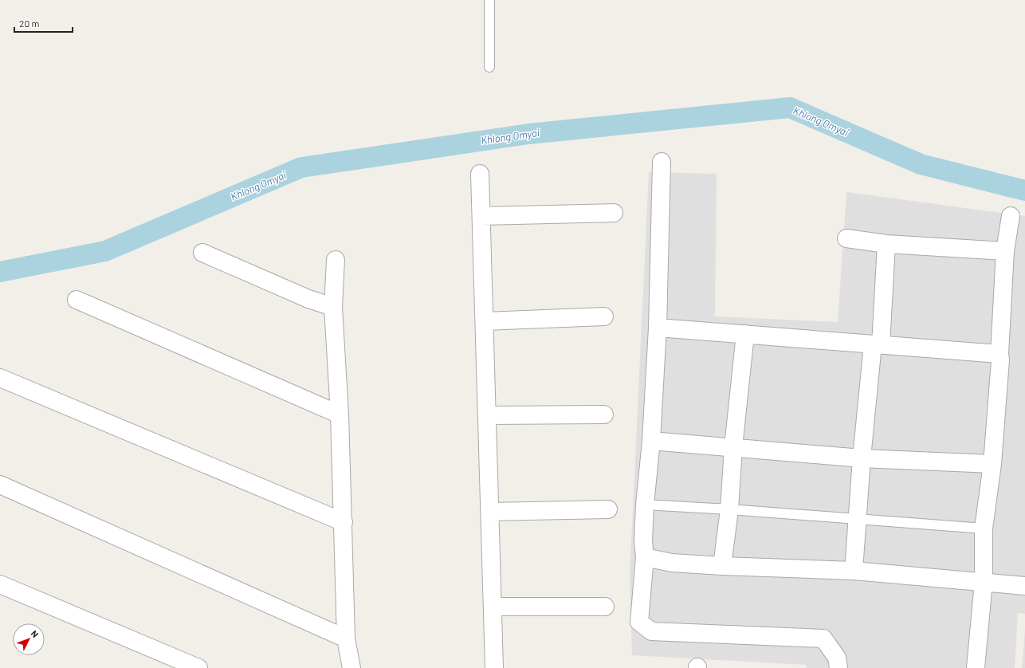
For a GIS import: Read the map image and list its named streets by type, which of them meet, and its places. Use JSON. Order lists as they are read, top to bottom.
{
  "water": ["Khlong Omyai"],
  "scale_bar": "20 m",
  "north": "top right"
}
